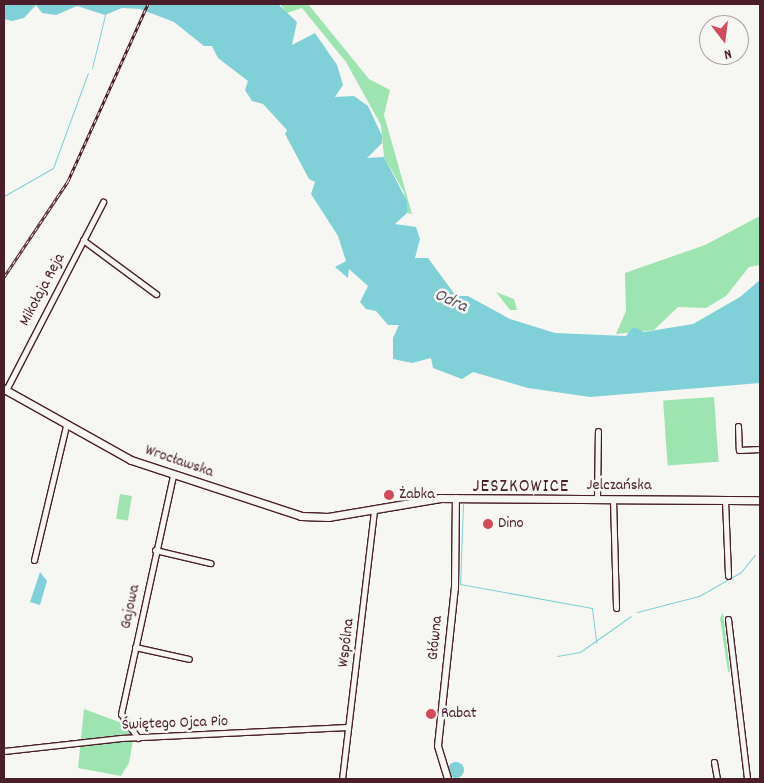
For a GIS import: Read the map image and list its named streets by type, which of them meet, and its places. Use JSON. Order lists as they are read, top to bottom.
{
  "streets": {
    "main road": ["Wrocławska", "Jelczańska"],
    "street": [
      "Mikołaja Reja",
      "Gajowa",
      "Główna",
      "Wspólna",
      "Świętego Ojca Pio"
    ]
  },
  "crossings": [
    ["Mikołaja Reja", "Wrocławska"],
    ["Wrocławska", "Jelczańska"],
    ["Wrocławska", "Gajowa"],
    ["Jelczańska", "Główna"],
    ["Jelczańska", "Wspólna"],
    ["Gajowa", "Świętego Ojca Pio"],
    ["Wspólna", "Świętego Ojca Pio"]
  ],
  "districts": ["JESZKOWICE"],
  "water": ["Odra"],
  "places": ["Żabka", "Dino", "Rabat"],
  "north": "bottom"
}
